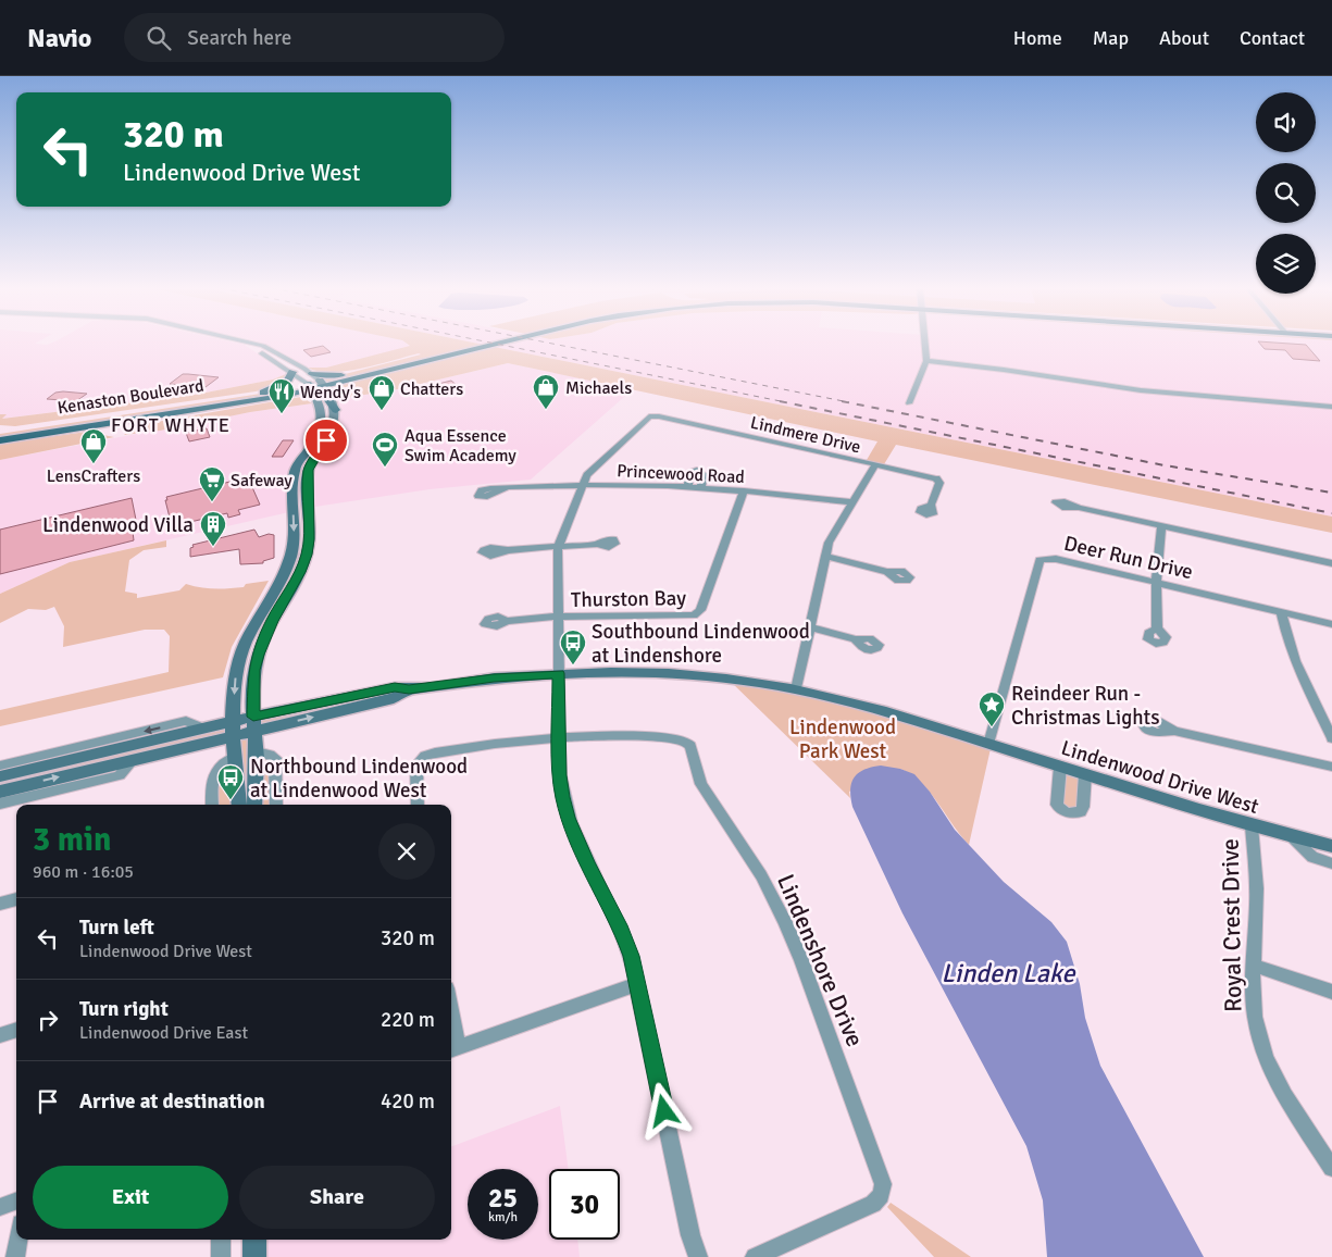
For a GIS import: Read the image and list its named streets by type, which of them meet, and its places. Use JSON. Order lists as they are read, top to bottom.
{
  "streets": {
    "main road": ["Kenaston Boulevard"],
    "street": [
      "Lindmere Drive",
      "Princewood Road",
      "Deer Run Drive",
      "Thurston Bay",
      "Lindenwood Drive West",
      "Royal Crest Drive",
      "Lindenshore Drive"
    ]
  },
  "crossings": [
    ["Lindmere Drive", "Princewood Road"],
    ["Lindmere Drive", "Lindenwood Drive West"],
    ["Princewood Road", "Thurston Bay"],
    ["Deer Run Drive", "Lindenwood Drive West"],
    ["Lindenwood Drive West", "Royal Crest Drive"]
  ],
  "districts": ["FORT WHYTE"],
  "water": ["Linden Lake"],
  "parks": ["Lindenwood Park West"],
  "places": {
    "shop": ["Michaels", "Chatters", "LensCrafters"],
    "restaurant": ["Wendy's"],
    "sports": ["Aqua Essence Swim Academy"],
    "supermarket": ["Safeway"],
    "building": ["Lindenwood Villa"],
    "bus stop": ["Southbound Lindenwood at Lindenshore", "Northbound Lindenwood at Lindenwood West"],
    "place": ["Reindeer Run - Christmas Lights"]
  },
  "page": {
    "header": "Navio",
    "search": "Search here",
    "nav": [
      "Home",
      "Map",
      "About",
      "Contact"
    ],
    "turn": ["320 m", "Lindenwood Drive West"],
    "heading": ["3 min", "960 m · 16:05"],
    "list": [
      {
        "name": "Turn left",
        "note": "Lindenwood Drive West",
        "value": "320 m"
      },
      {
        "name": "Turn right",
        "note": "Lindenwood Drive East",
        "value": "220 m"
      },
      {
        "name": "Arrive at destination",
        "value": "420 m"
      }
    ],
    "buttons": ["Exit", "Share"],
    "speed": "25 km/h",
    "limit": "30"
  }
}
